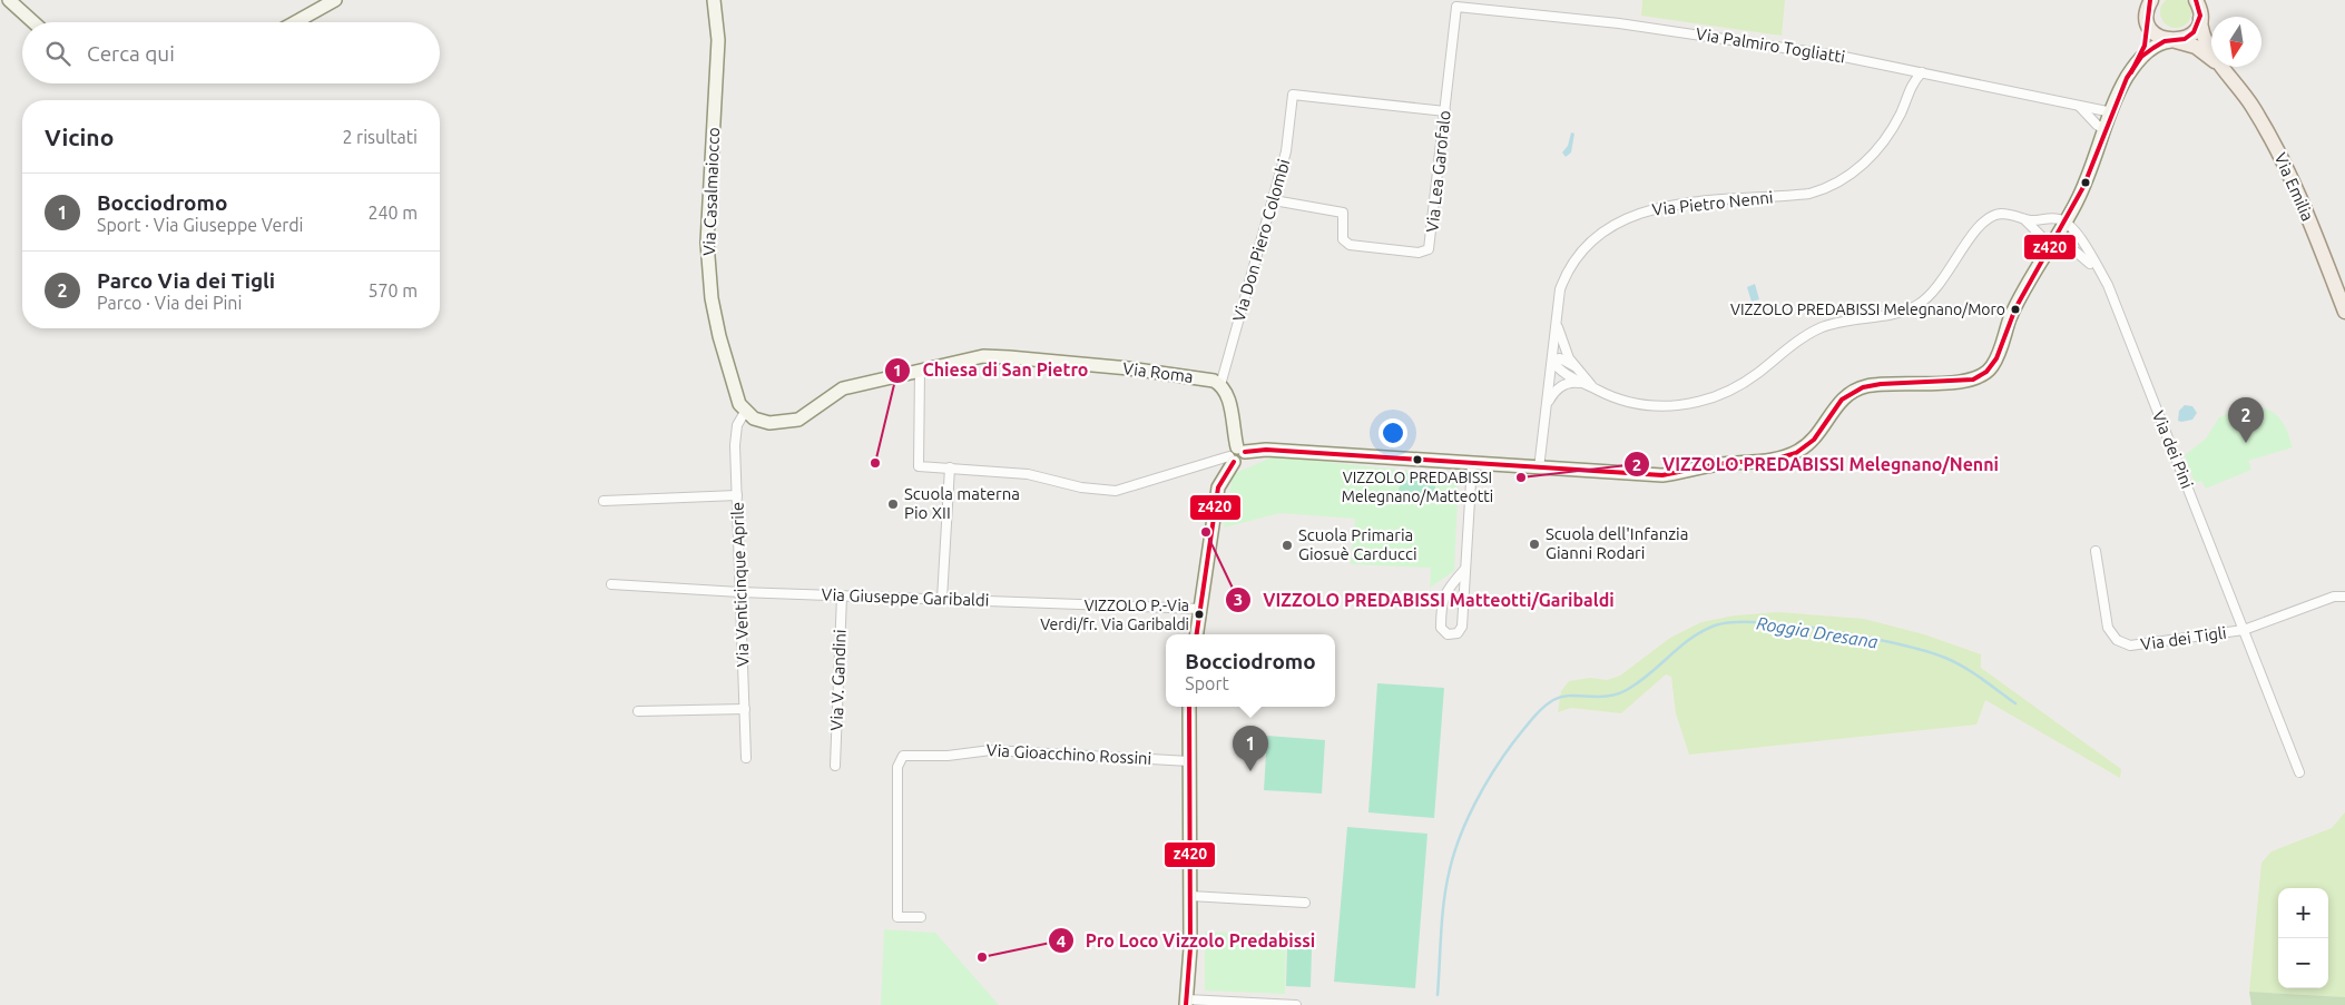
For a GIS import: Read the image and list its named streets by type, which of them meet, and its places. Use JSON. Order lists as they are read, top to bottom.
{
  "streets": {
    "main road": ["Via Emilia"],
    "street": [
      "Via Palmiro Togliatti",
      "Via Lea Garofalo",
      "Via Casalmaiocco",
      "Via Pietro Nenni",
      "Via Don Piero Colombi",
      "Via Roma",
      "Via dei Pini",
      "Via Venticinque Aprile",
      "Via Giuseppe Garibaldi",
      "Via dei Tigli",
      "Via V. Gandini",
      "Via Gioacchino Rossini"
    ]
  },
  "crossings": [
    ["Via Palmiro Togliatti", "Via Lea Garofalo"],
    ["Via Palmiro Togliatti", "Via Pietro Nenni"],
    ["Via Lea Garofalo", "Via Don Piero Colombi"],
    ["Via Casalmaiocco", "Via Roma"],
    ["Via Casalmaiocco", "Via Venticinque Aprile"],
    ["Via Don Piero Colombi", "Via Roma"],
    ["Via Roma", "Via Venticinque Aprile"],
    ["Via dei Pini", "Via dei Tigli"],
    ["Via Venticinque Aprile", "Via Giuseppe Garibaldi"],
    ["Via Giuseppe Garibaldi", "Via V. Gandini"]
  ],
  "water": ["Roggia Dresana"],
  "places": [
    "VIZZOLO PREDABISSI Melegnano/Moro",
    "VIZZOLO PREDABISSI Melegnano/Matteotti",
    "Chiesa di San Pietro",
    "VIZZOLO PREDABISSI Melegnano/Nenni",
    "Scuola materna Pio XII",
    "VIZZOLO PREDABISSI Matteotti/Garibaldi",
    "Scuola dell'Infanzia Gianni Rodari",
    "Scuola Primaria Giosuè Carducci",
    "VIZZOLO P.-Via Verdi/fr. Via Garibaldi",
    "Pro Loco Vizzolo Predabissi"
  ],
  "lines": ["transit line z420"],
  "north": "bottom",
  "page": {
    "search": "Cerca qui",
    "heading": ["Vicino", "2 risultati"],
    "list": [
      {
        "mark": "1",
        "name": "Bocciodromo",
        "note": "Sport · Via Giuseppe Verdi",
        "value": "240 m"
      },
      {
        "mark": "2",
        "name": "Parco Via dei Tigli",
        "note": "Parco · Via dei Pini",
        "value": "570 m"
      }
    ],
    "pins": ["2", "1"],
    "popup": ["Bocciodromo", "Sport"],
    "map_buttons": ["+", "−"]
  }
}
